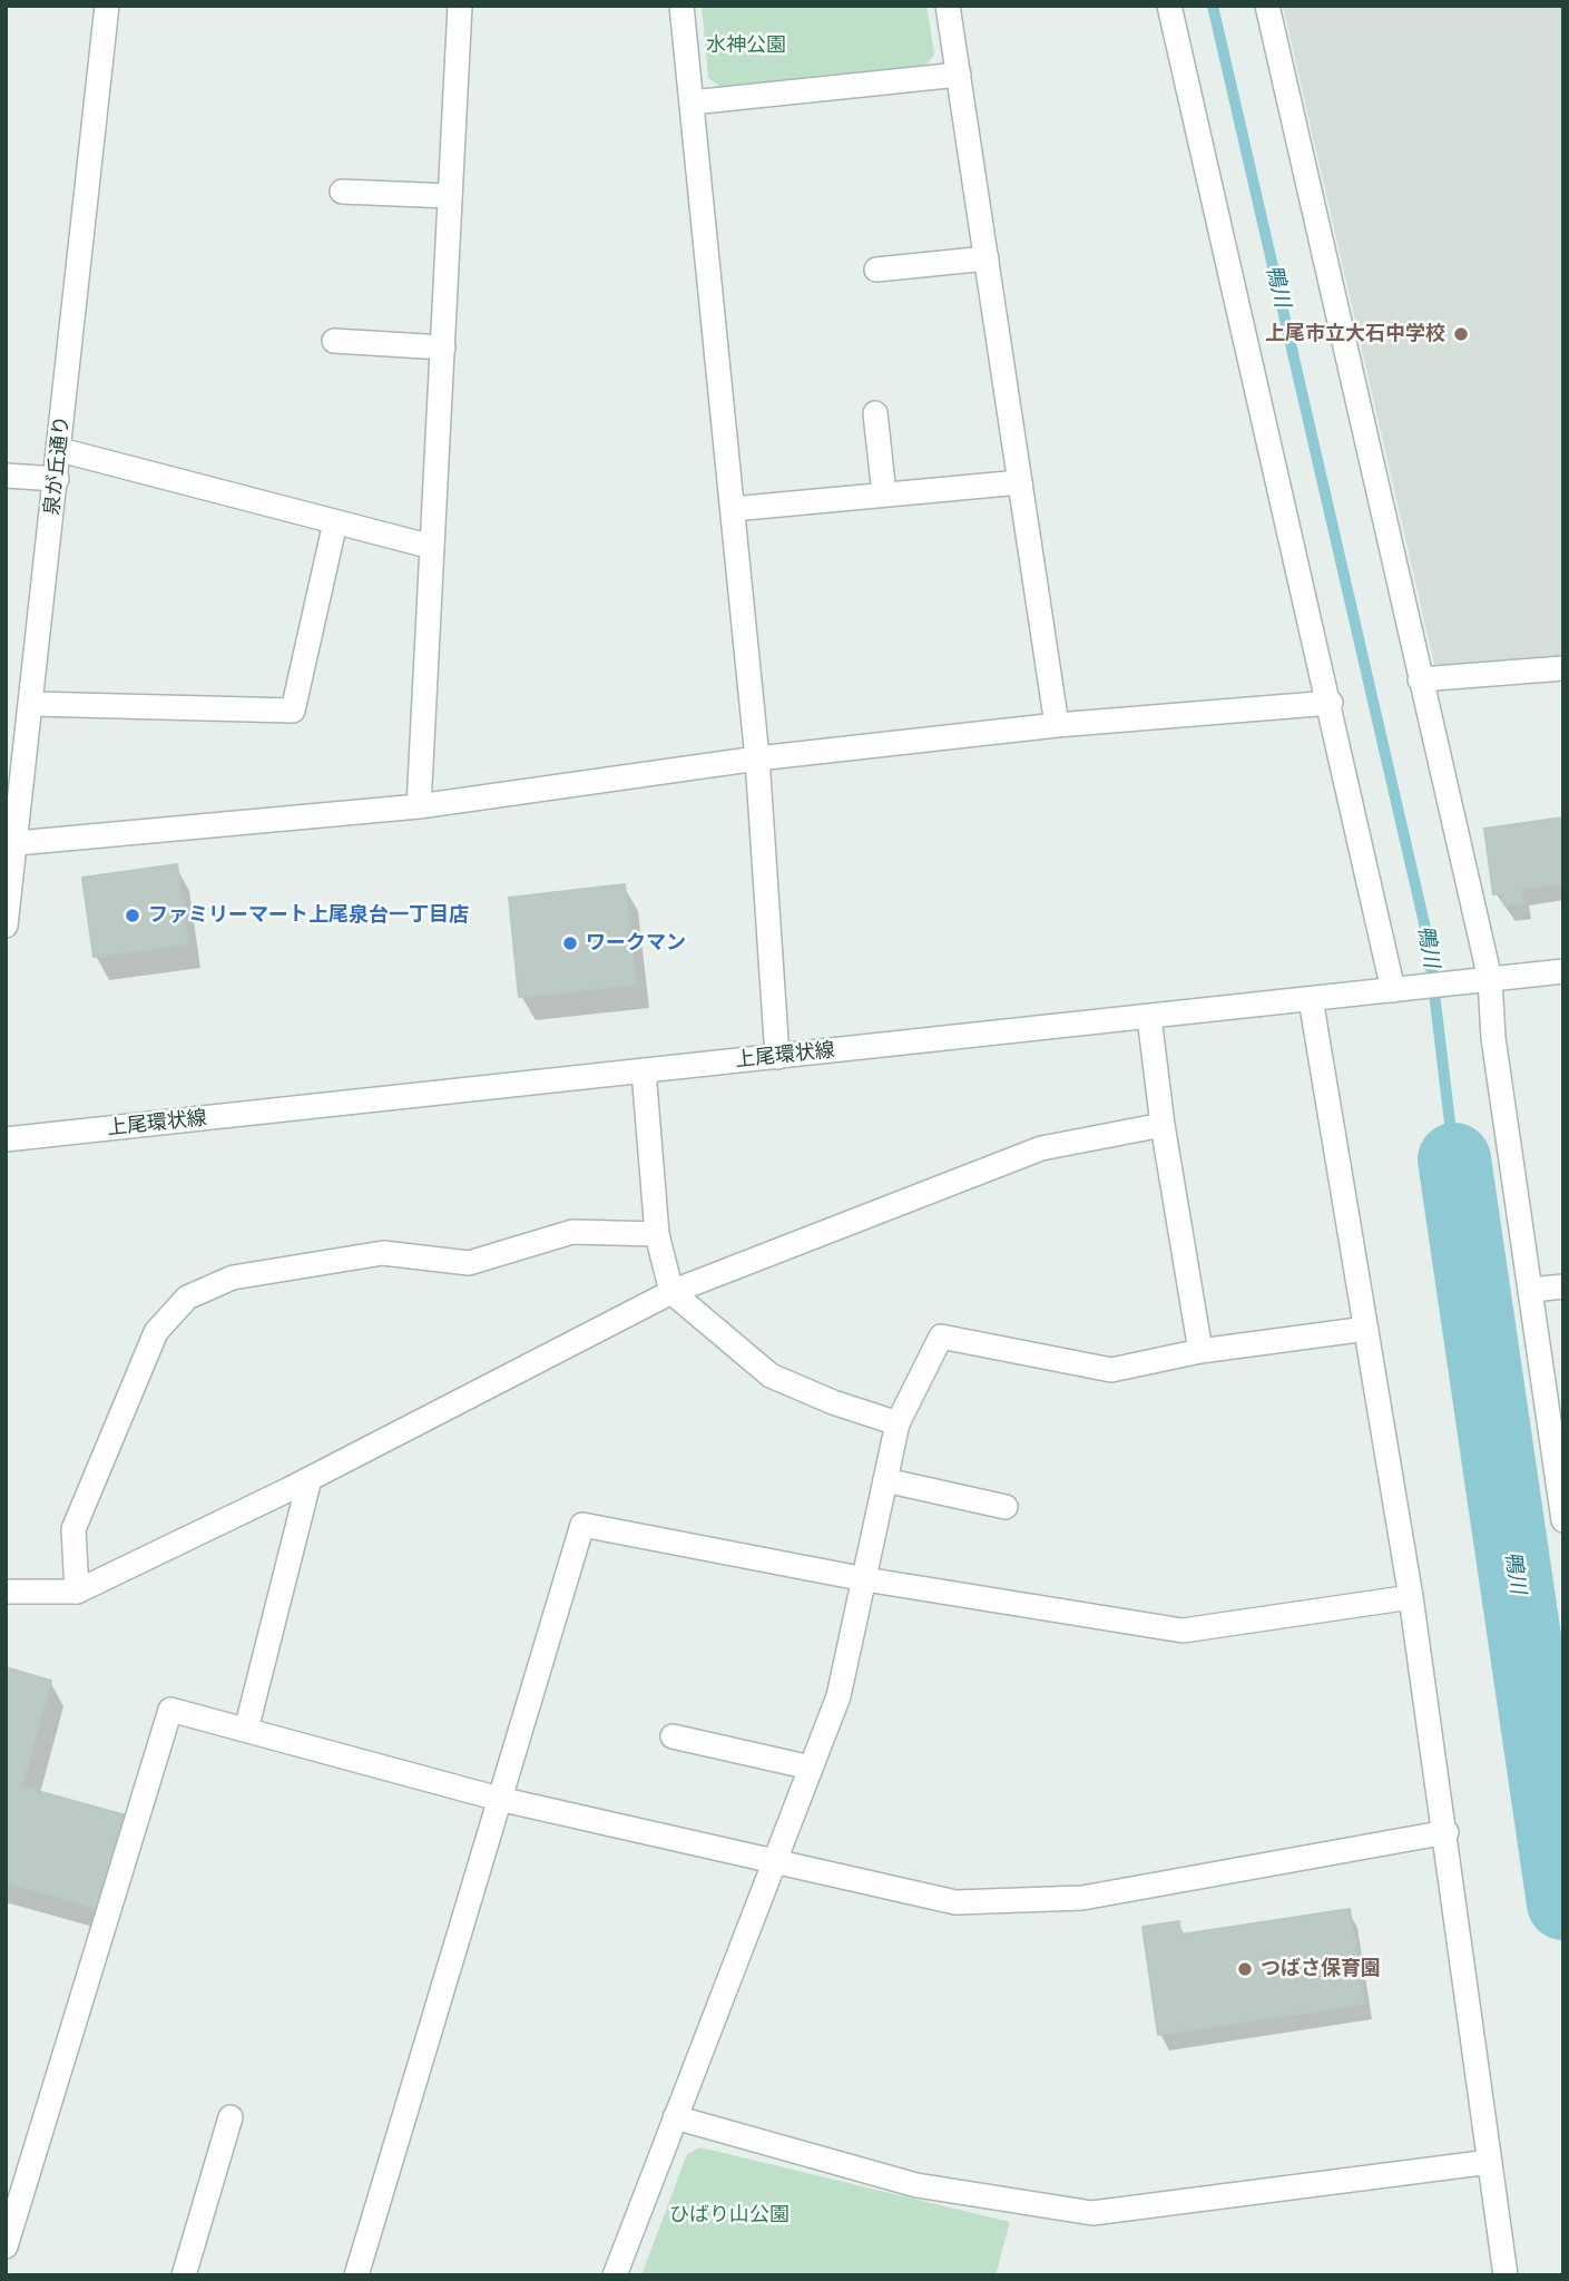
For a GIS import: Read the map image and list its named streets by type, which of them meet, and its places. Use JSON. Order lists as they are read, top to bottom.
{
  "streets": {
    "street": ["泉が丘通り", "上尾環状線"]
  },
  "water": ["鴨川"],
  "parks": ["水神公園", "ひばり山公園"],
  "places": [
    "上尾市立大石中学校",
    "ファミリーマート上尾泉台一丁目店",
    "ワークマン",
    "つばさ保育園"
  ]
}
